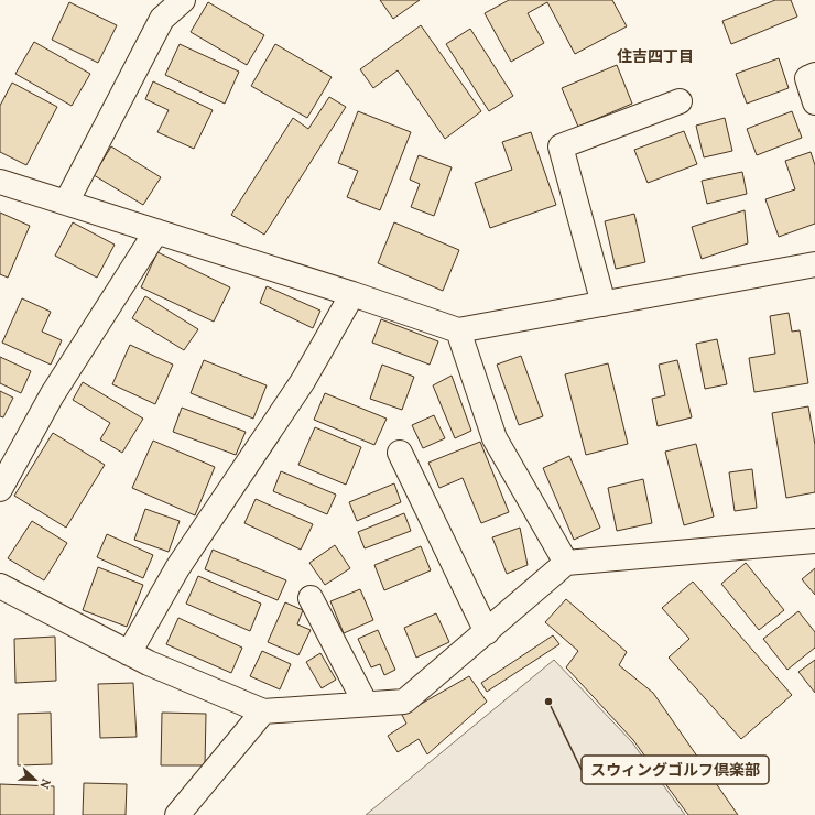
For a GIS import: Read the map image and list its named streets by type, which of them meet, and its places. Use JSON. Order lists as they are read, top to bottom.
{
  "districts": ["住吉四丁目"],
  "places": ["スウィングゴルフ倶楽部"],
  "north": "right"
}
